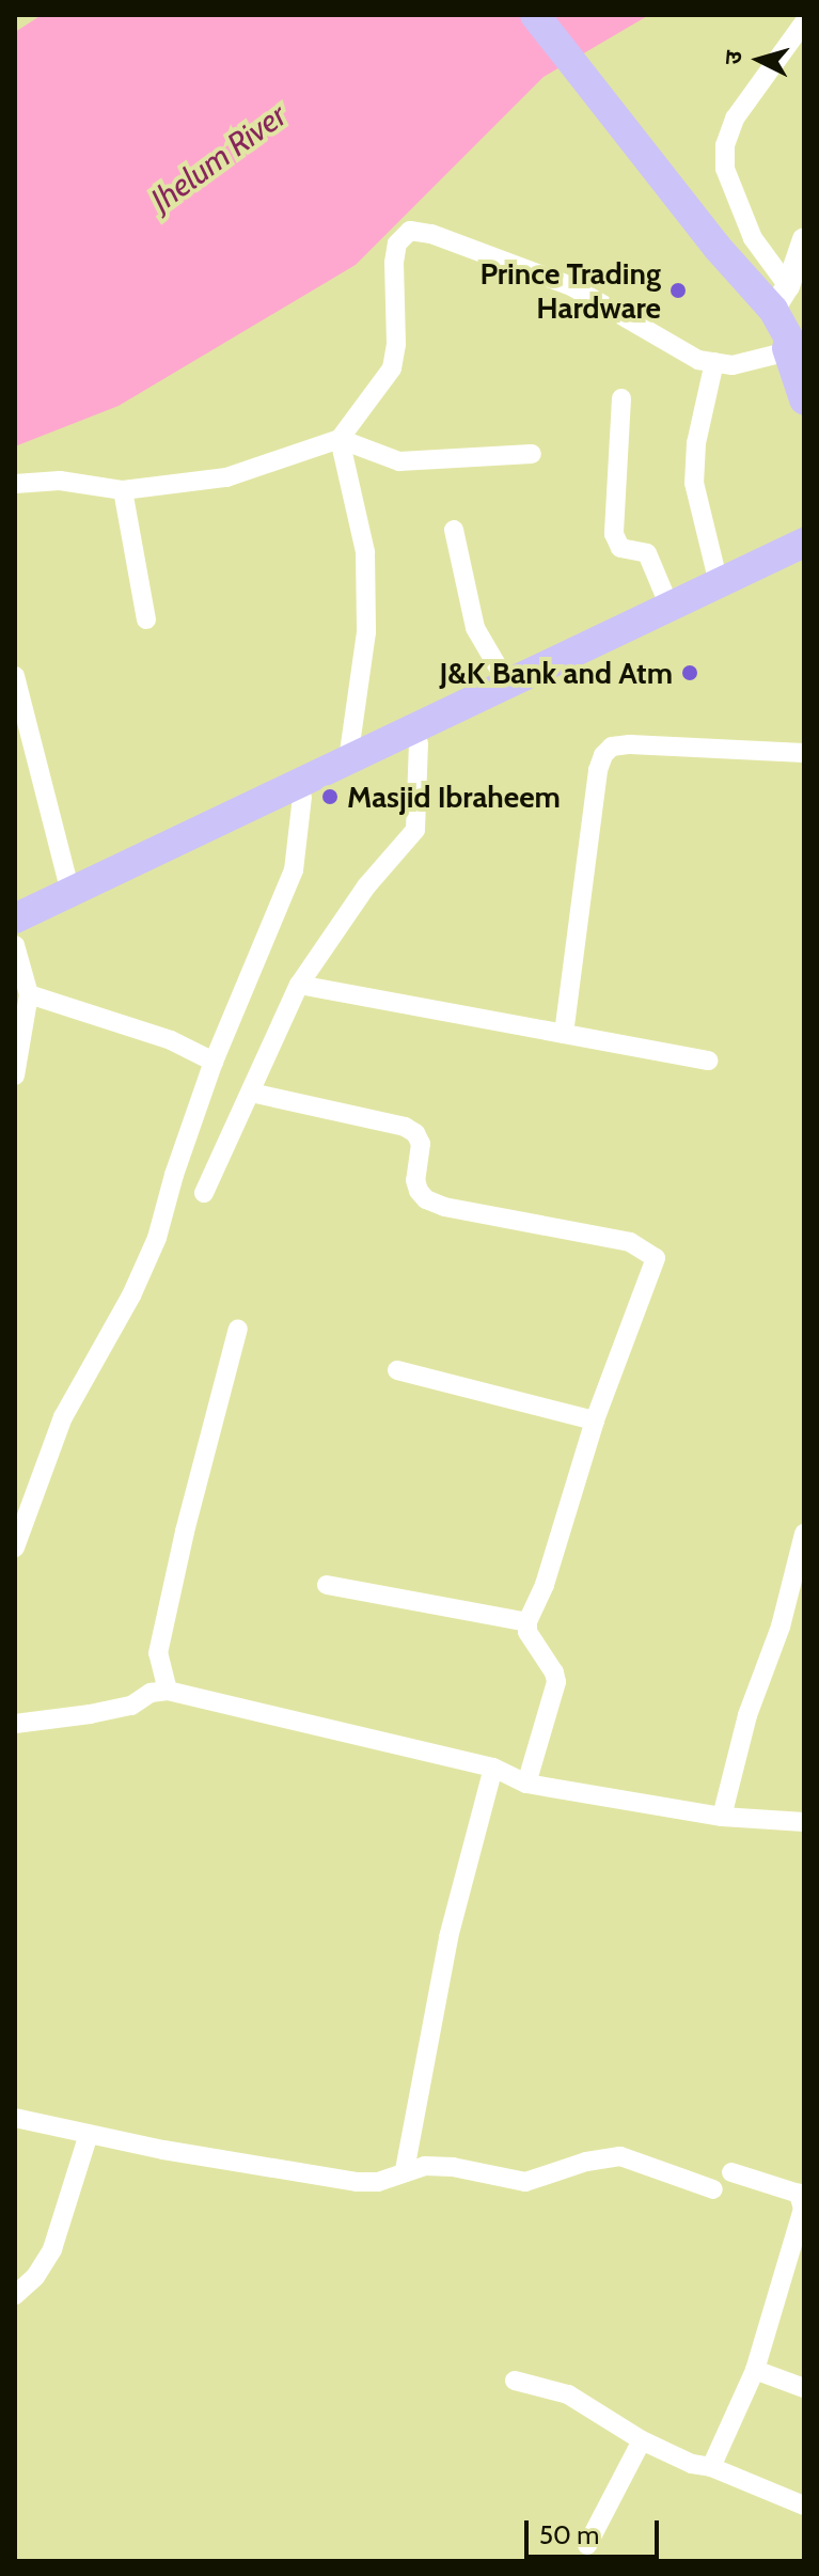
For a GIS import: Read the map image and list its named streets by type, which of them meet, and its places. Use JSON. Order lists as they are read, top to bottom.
{
  "water": ["Jhelum River"],
  "places": ["Prince Trading Hardware", "J&K Bank and Atm", "Masjid Ibraheem"],
  "scale_bar": "50 m",
  "north": "left"
}
